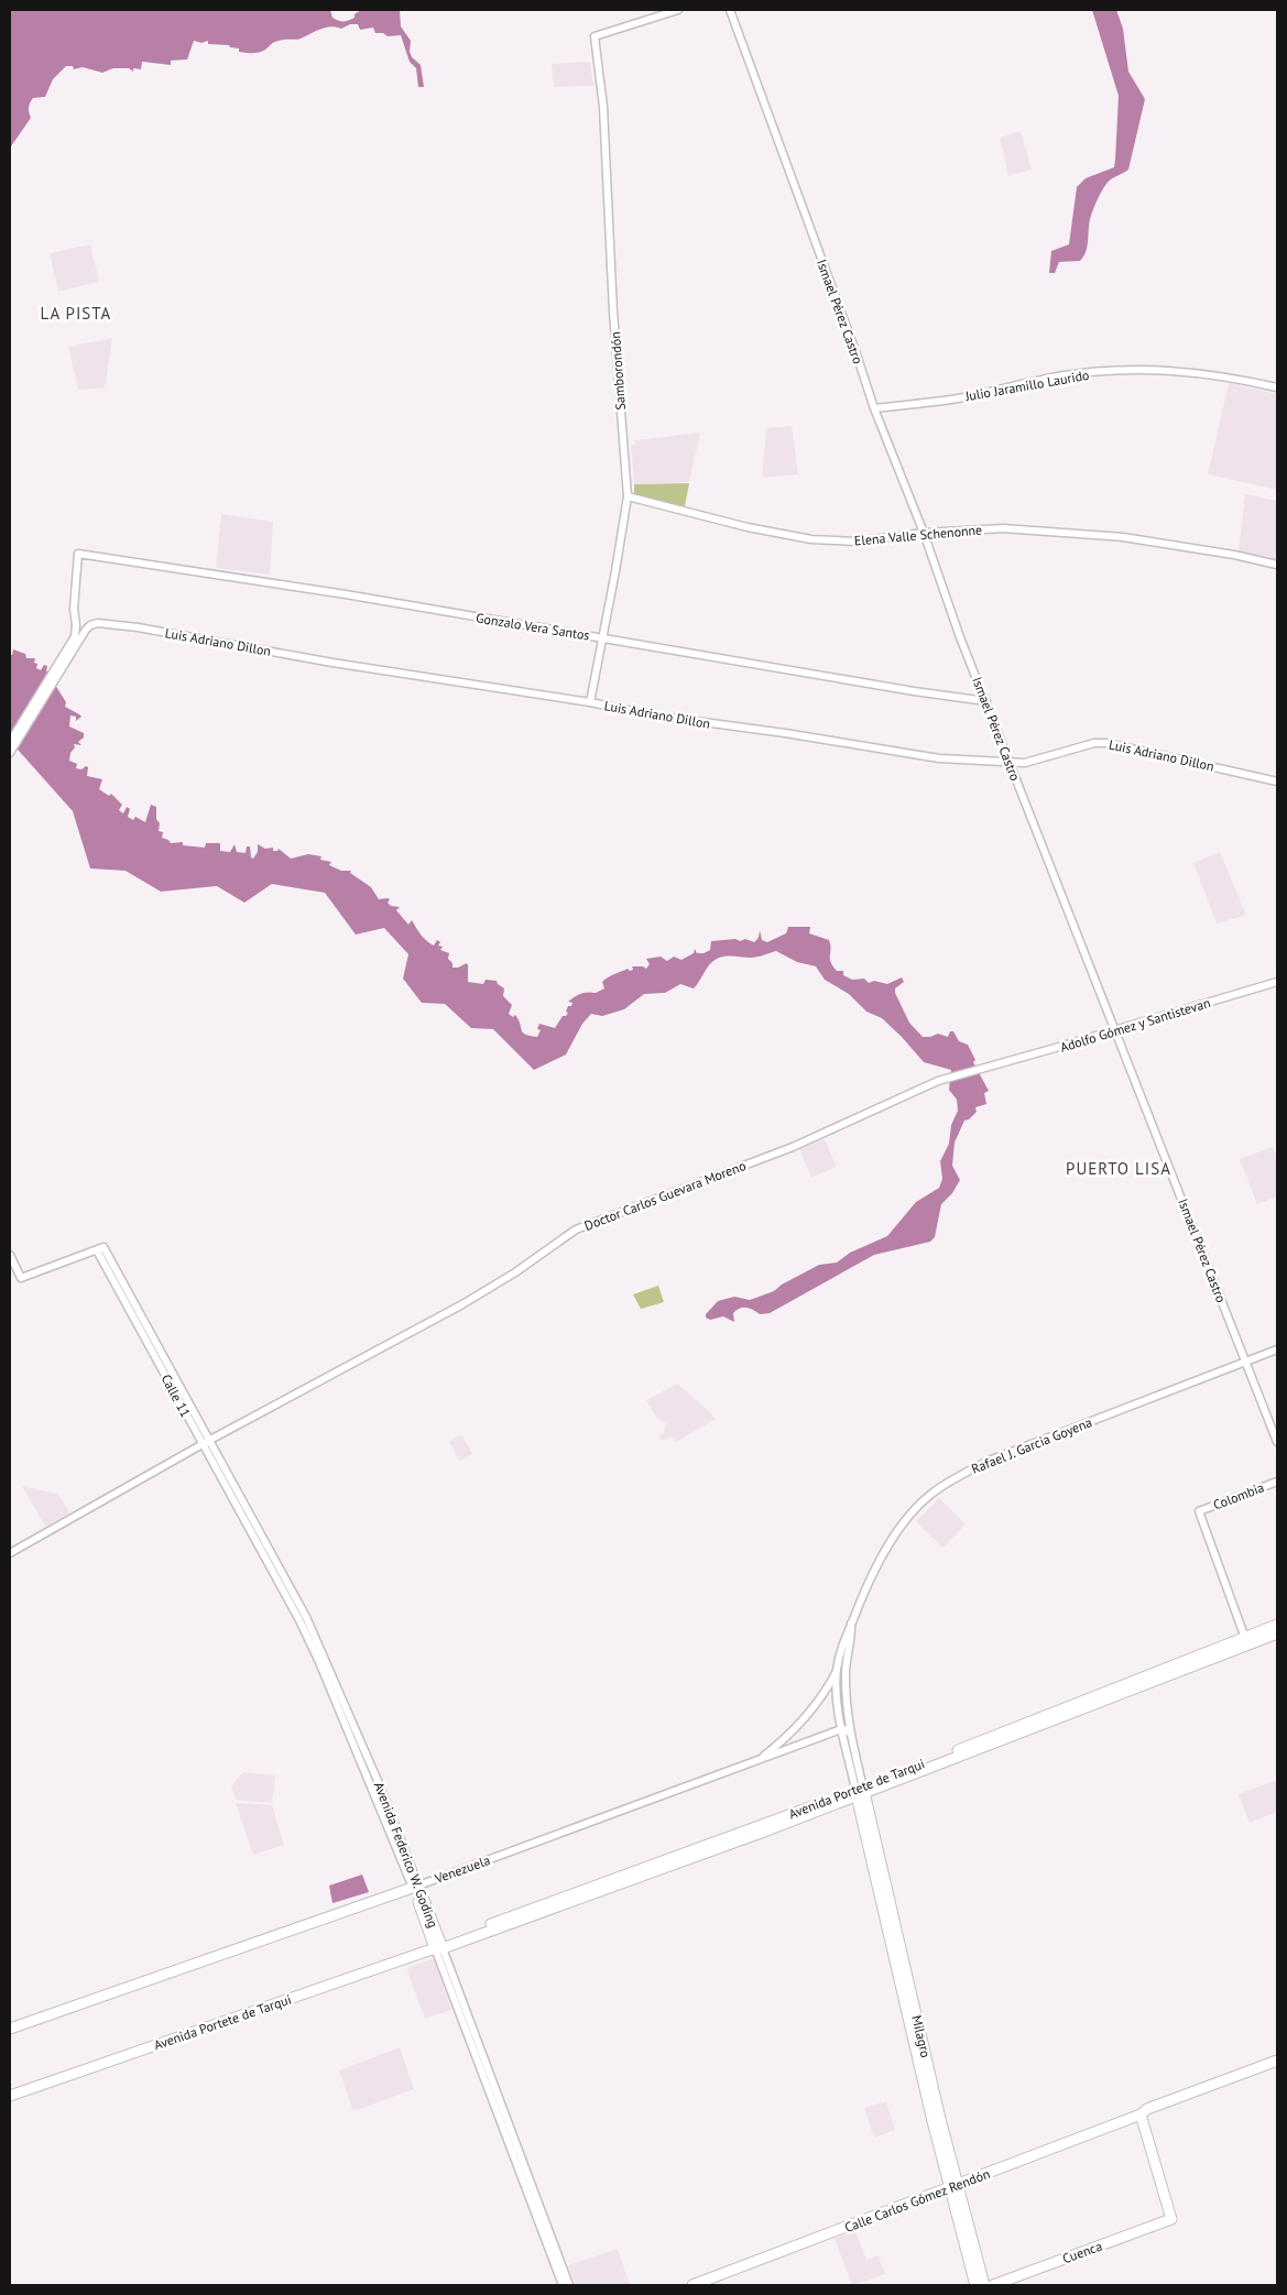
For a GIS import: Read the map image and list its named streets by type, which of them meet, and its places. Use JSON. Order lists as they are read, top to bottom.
{
  "streets": {
    "main road": [
      "Avenida Portete de Tarqui",
      "Avenida Federico W. Goding",
      "Venezuela",
      "Milagro",
      "Calle Carlos Gómez Rendón",
      "Cuenca"
    ],
    "street": [
      "Ismael Pérez Castro",
      "Samborondón",
      "Julio Jaramillo Laurido",
      "Elena Valle Schenonne",
      "Gonzalo Vera Santos",
      "Luis Adriano Dillon",
      "Adolfo Gómez y Santistevan",
      "Doctor Carlos Guevara Moreno",
      "Calle 11",
      "Rafael J. Garcia Goyena",
      "Colombia"
    ]
  },
  "crossings": [
    ["Ismael Pérez Castro", "Julio Jaramillo Laurido"],
    ["Ismael Pérez Castro", "Elena Valle Schenonne"],
    ["Ismael Pérez Castro", "Gonzalo Vera Santos"],
    ["Ismael Pérez Castro", "Luis Adriano Dillon"],
    ["Ismael Pérez Castro", "Adolfo Gómez y Santistevan"],
    ["Ismael Pérez Castro", "Rafael J. Garcia Goyena"],
    ["Samborondón", "Elena Valle Schenonne"],
    ["Samborondón", "Gonzalo Vera Santos"],
    ["Samborondón", "Luis Adriano Dillon"],
    ["Gonzalo Vera Santos", "Luis Adriano Dillon"],
    ["Adolfo Gómez y Santistevan", "Doctor Carlos Guevara Moreno"],
    ["Doctor Carlos Guevara Moreno", "Calle 11"],
    ["Doctor Carlos Guevara Moreno", "Avenida Federico W. Goding"],
    ["Calle 11", "Avenida Federico W. Goding"],
    ["Rafael J. Garcia Goyena", "Avenida Portete de Tarqui"],
    ["Rafael J. Garcia Goyena", "Venezuela"],
    ["Rafael J. Garcia Goyena", "Milagro"],
    ["Colombia", "Avenida Portete de Tarqui"],
    ["Avenida Portete de Tarqui", "Avenida Federico W. Goding"],
    ["Avenida Portete de Tarqui", "Milagro"],
    ["Avenida Federico W. Goding", "Venezuela"],
    ["Milagro", "Calle Carlos Gómez Rendón"],
    ["Calle Carlos Gómez Rendón", "Cuenca"]
  ],
  "districts": ["LA PISTA", "PUERTO LISA"]
}
